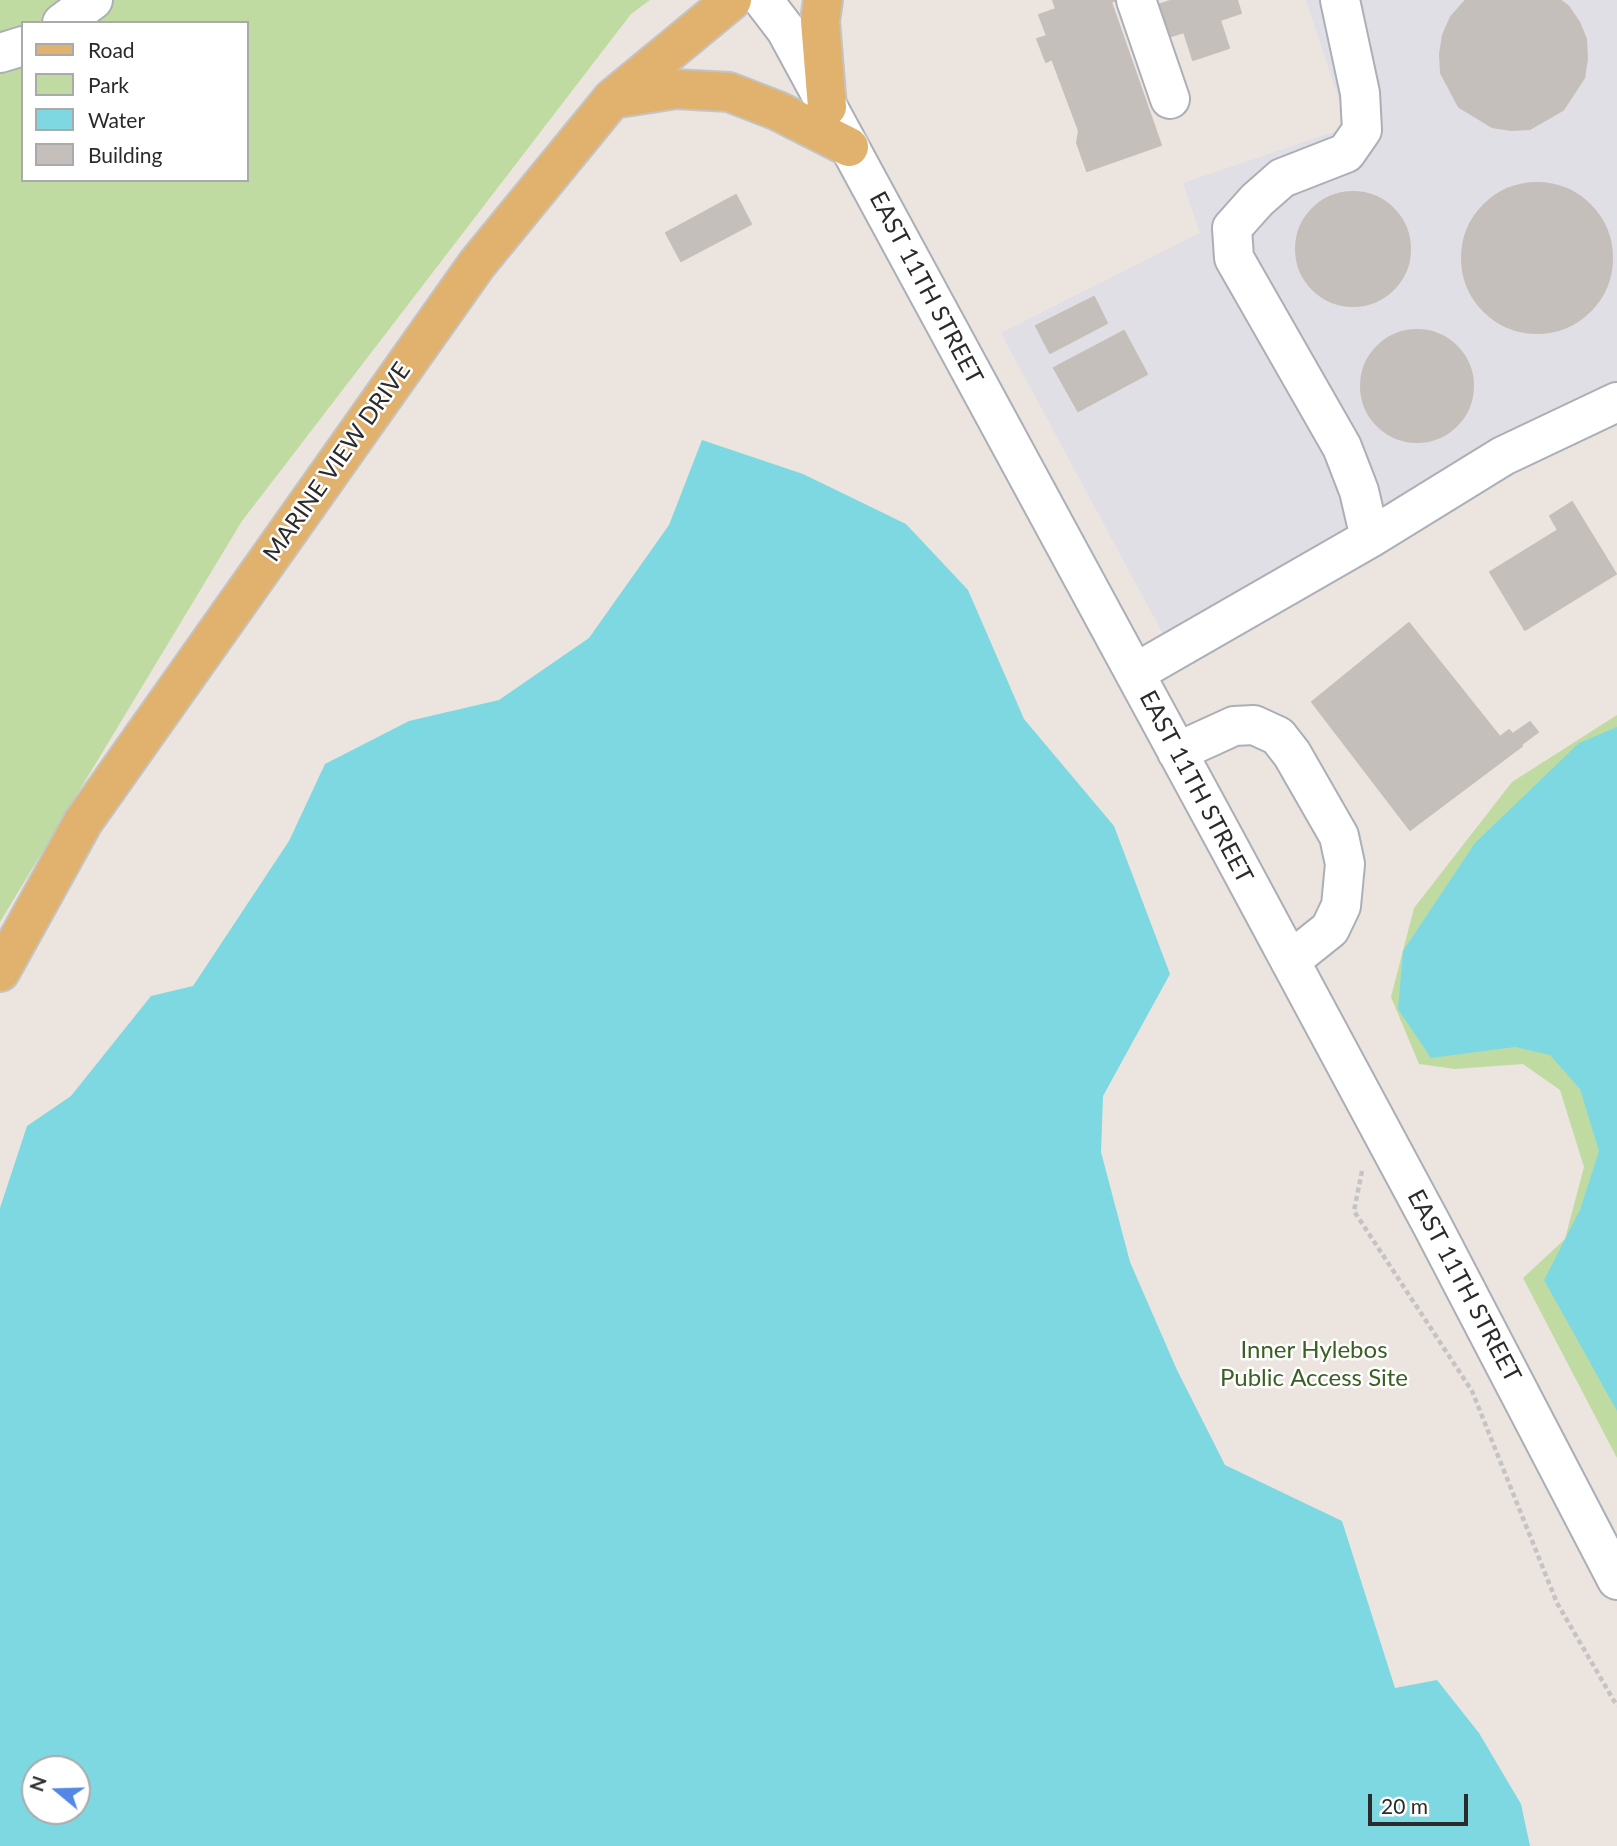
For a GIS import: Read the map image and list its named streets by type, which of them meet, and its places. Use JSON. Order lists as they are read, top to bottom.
{
  "streets": {
    "main road": ["MARINE VIEW DRIVE"],
    "street": ["EAST 11TH STREET"]
  },
  "parks": ["Inner Hylebos Public Access Site"],
  "legend": [
    "Road",
    "Park",
    "Water",
    "Building"
  ],
  "scale_bar": "20 m",
  "north": "left"
}
